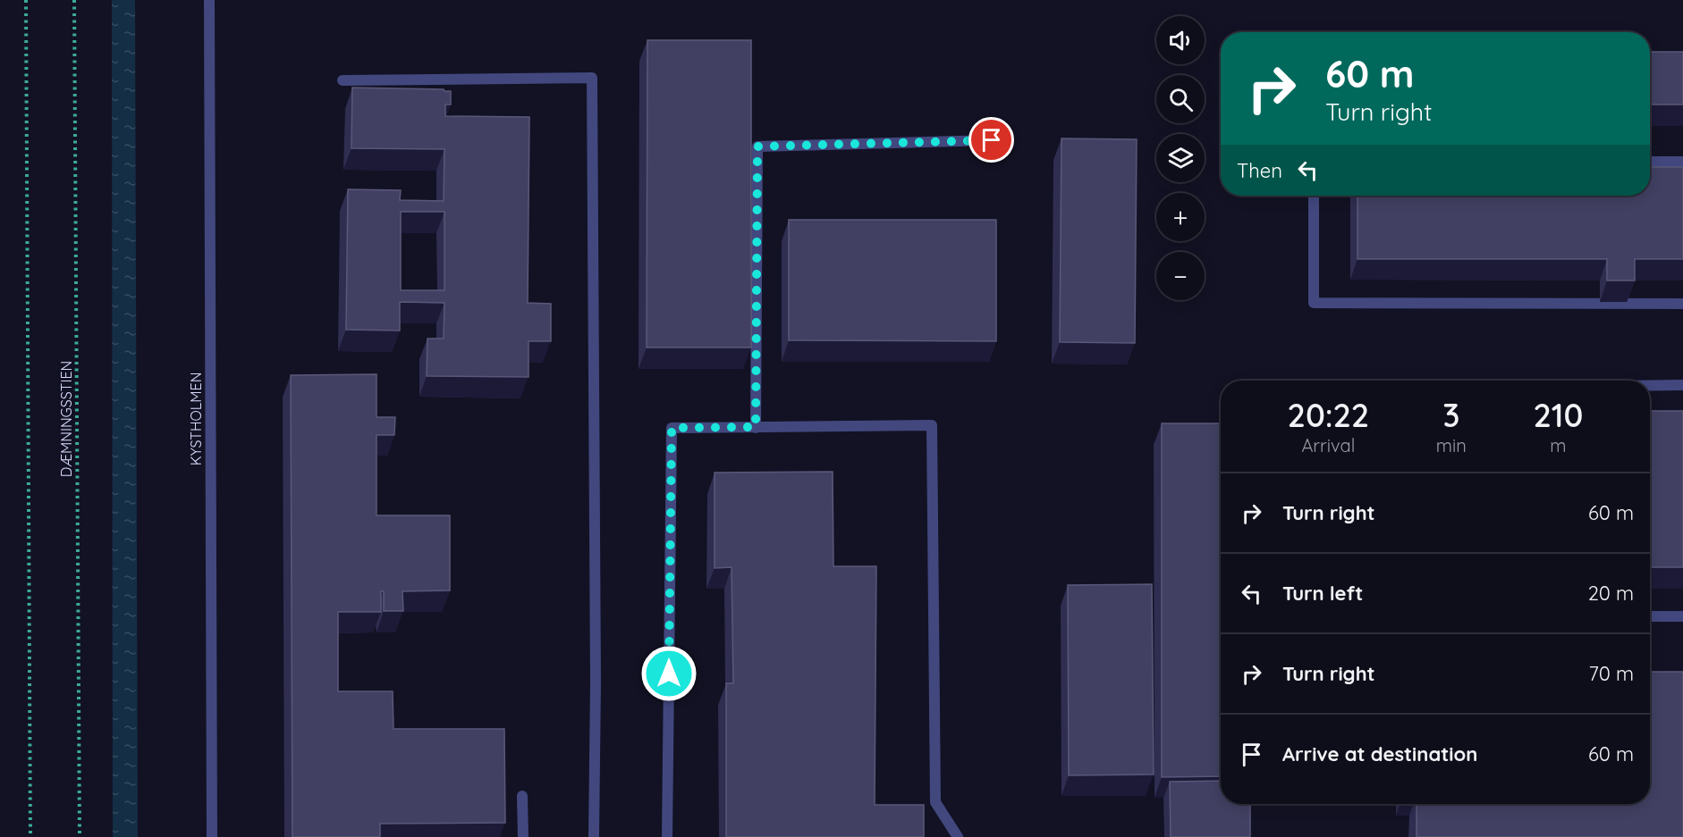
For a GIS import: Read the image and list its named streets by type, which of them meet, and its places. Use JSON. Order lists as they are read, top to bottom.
{
  "streets": {
    "street": ["KYSTHOLMEN"],
    "path": ["DÆMNINGSSTIEN"]
  },
  "page": {
    "map_buttons": ["+", "−"],
    "turn": ["60 m", "Turn right"],
    "then": "Then",
    "eta": [
      "20:22",
      "Arrival",
      "3",
      "min",
      "210",
      "m"
    ],
    "list": [
      {
        "name": "Turn right",
        "value": "60 m"
      },
      {
        "name": "Turn left",
        "value": "20 m"
      },
      {
        "name": "Turn right",
        "value": "70 m"
      },
      {
        "name": "Arrive at destination",
        "value": "60 m"
      }
    ]
  }
}
